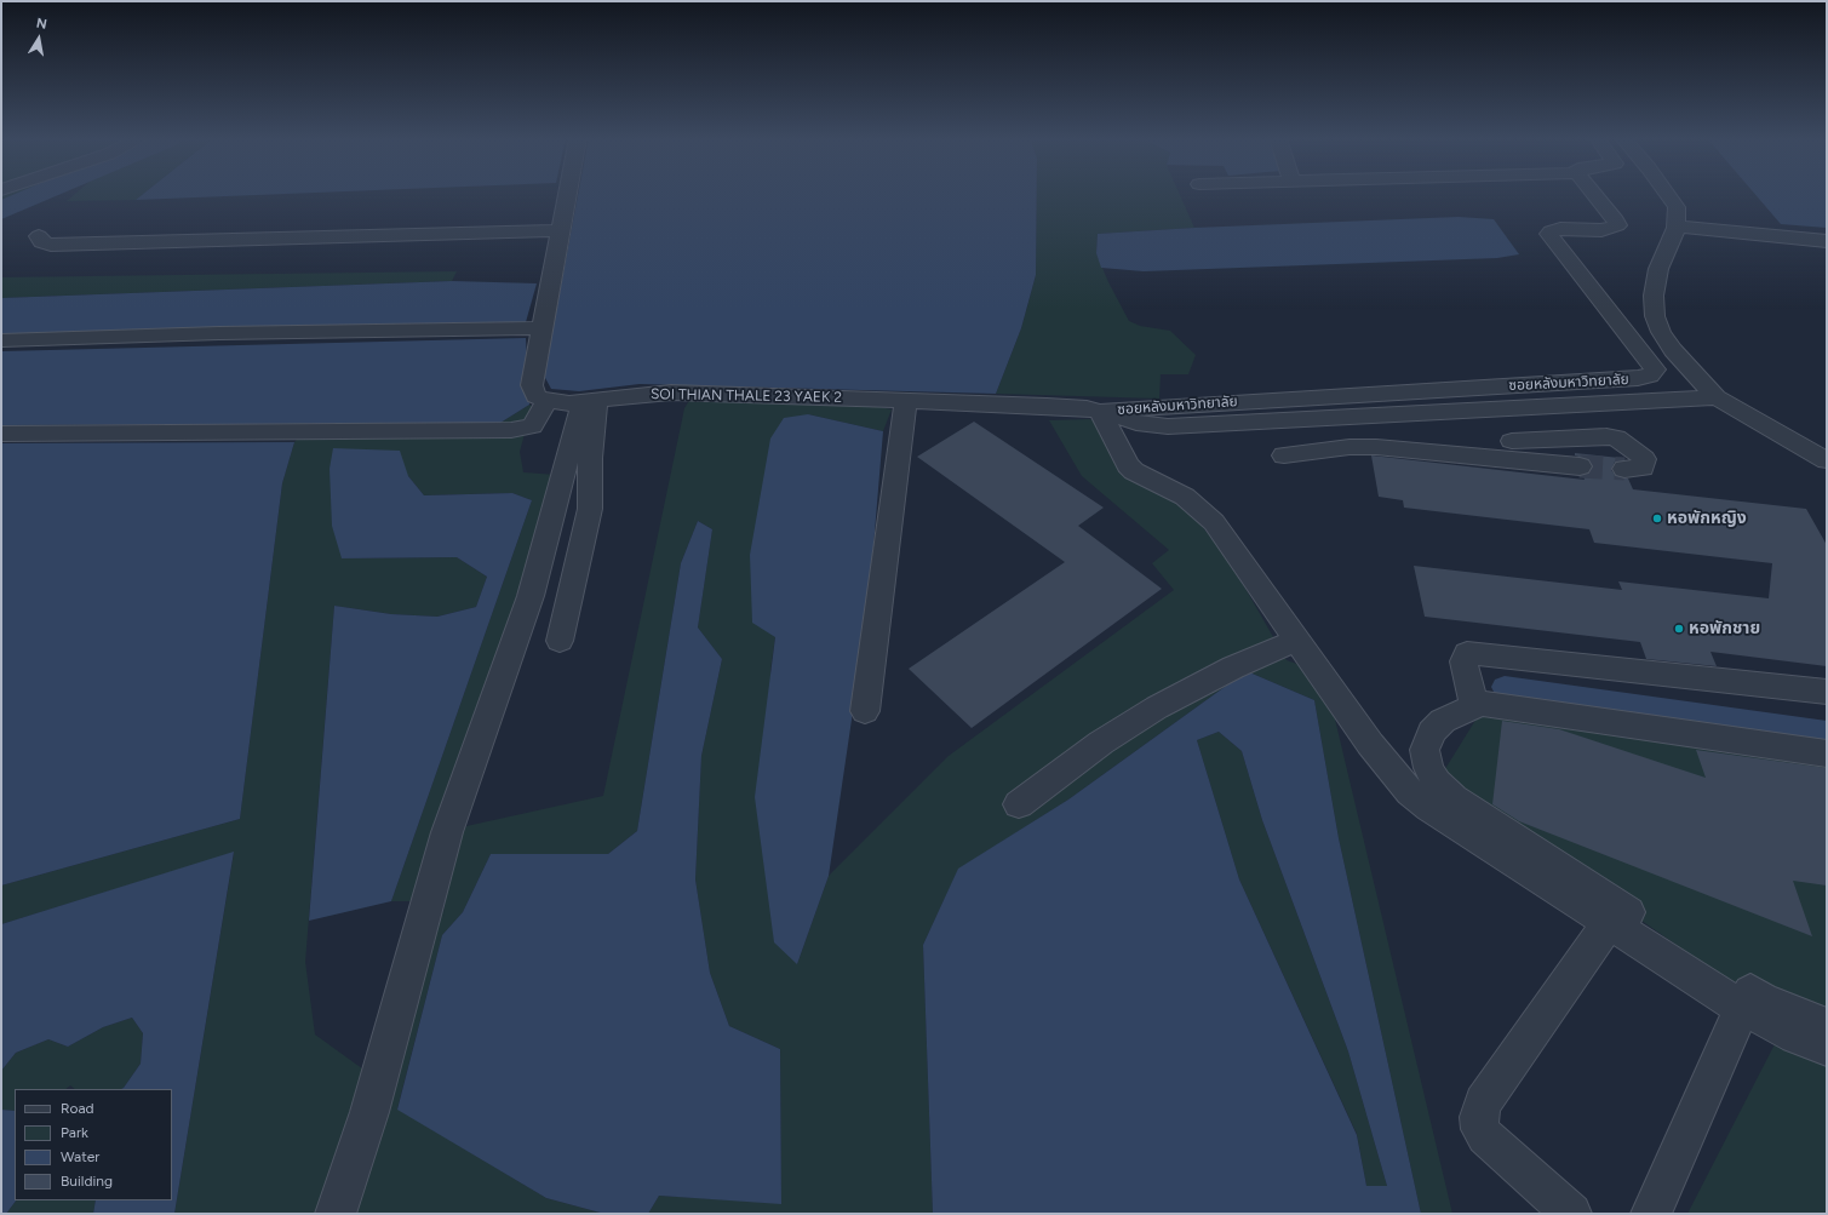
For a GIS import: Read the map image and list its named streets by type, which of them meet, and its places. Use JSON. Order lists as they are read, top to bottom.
{
  "streets": {
    "street": ["ซอยหลังมหาวิทยาลัย", "SOI THIAN THALE 23 YAEK 2"]
  },
  "crossings": [
    ["ซอยหลังมหาวิทยาลัย", "SOI THIAN THALE 23 YAEK 2"]
  ],
  "places": ["หอพักหญิง", "หอพักชาย"],
  "legend": [
    "Road",
    "Park",
    "Water",
    "Building"
  ],
  "north": "top"
}
